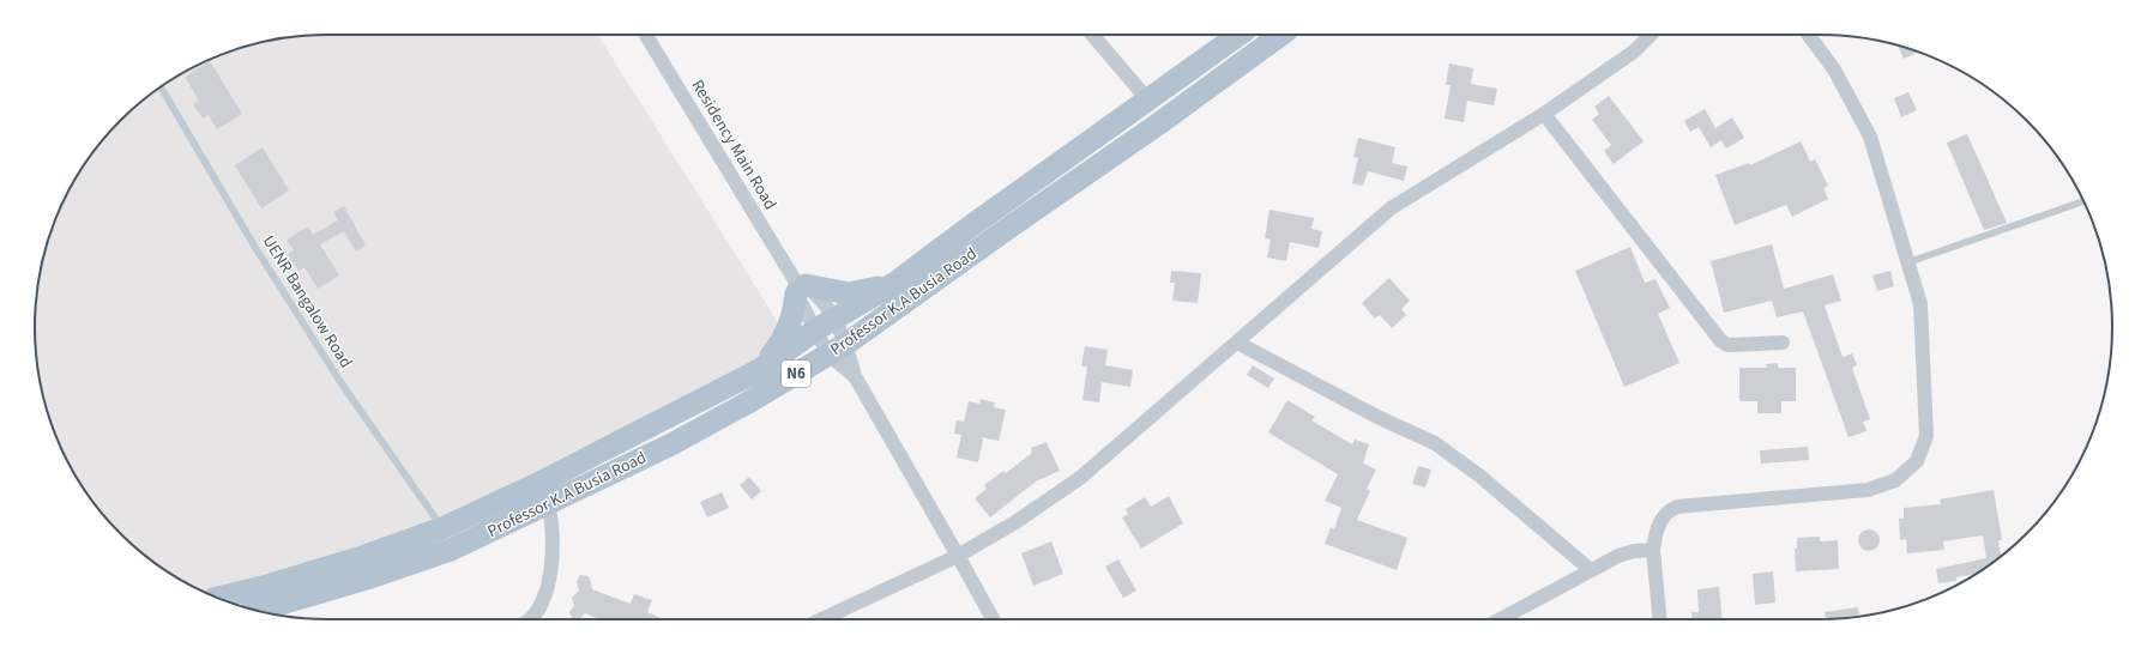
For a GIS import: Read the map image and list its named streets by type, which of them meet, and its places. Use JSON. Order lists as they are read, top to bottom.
{
  "streets": {
    "main road": ["Professor K.A Busia Road", "N6"],
    "street": ["Residency Main Road"],
    "lane": ["UENR Bangalow Road"]
  },
  "crossings": [
    ["UENR Bangalow Road", "Professor K.A Busia Road"]
  ]
}
